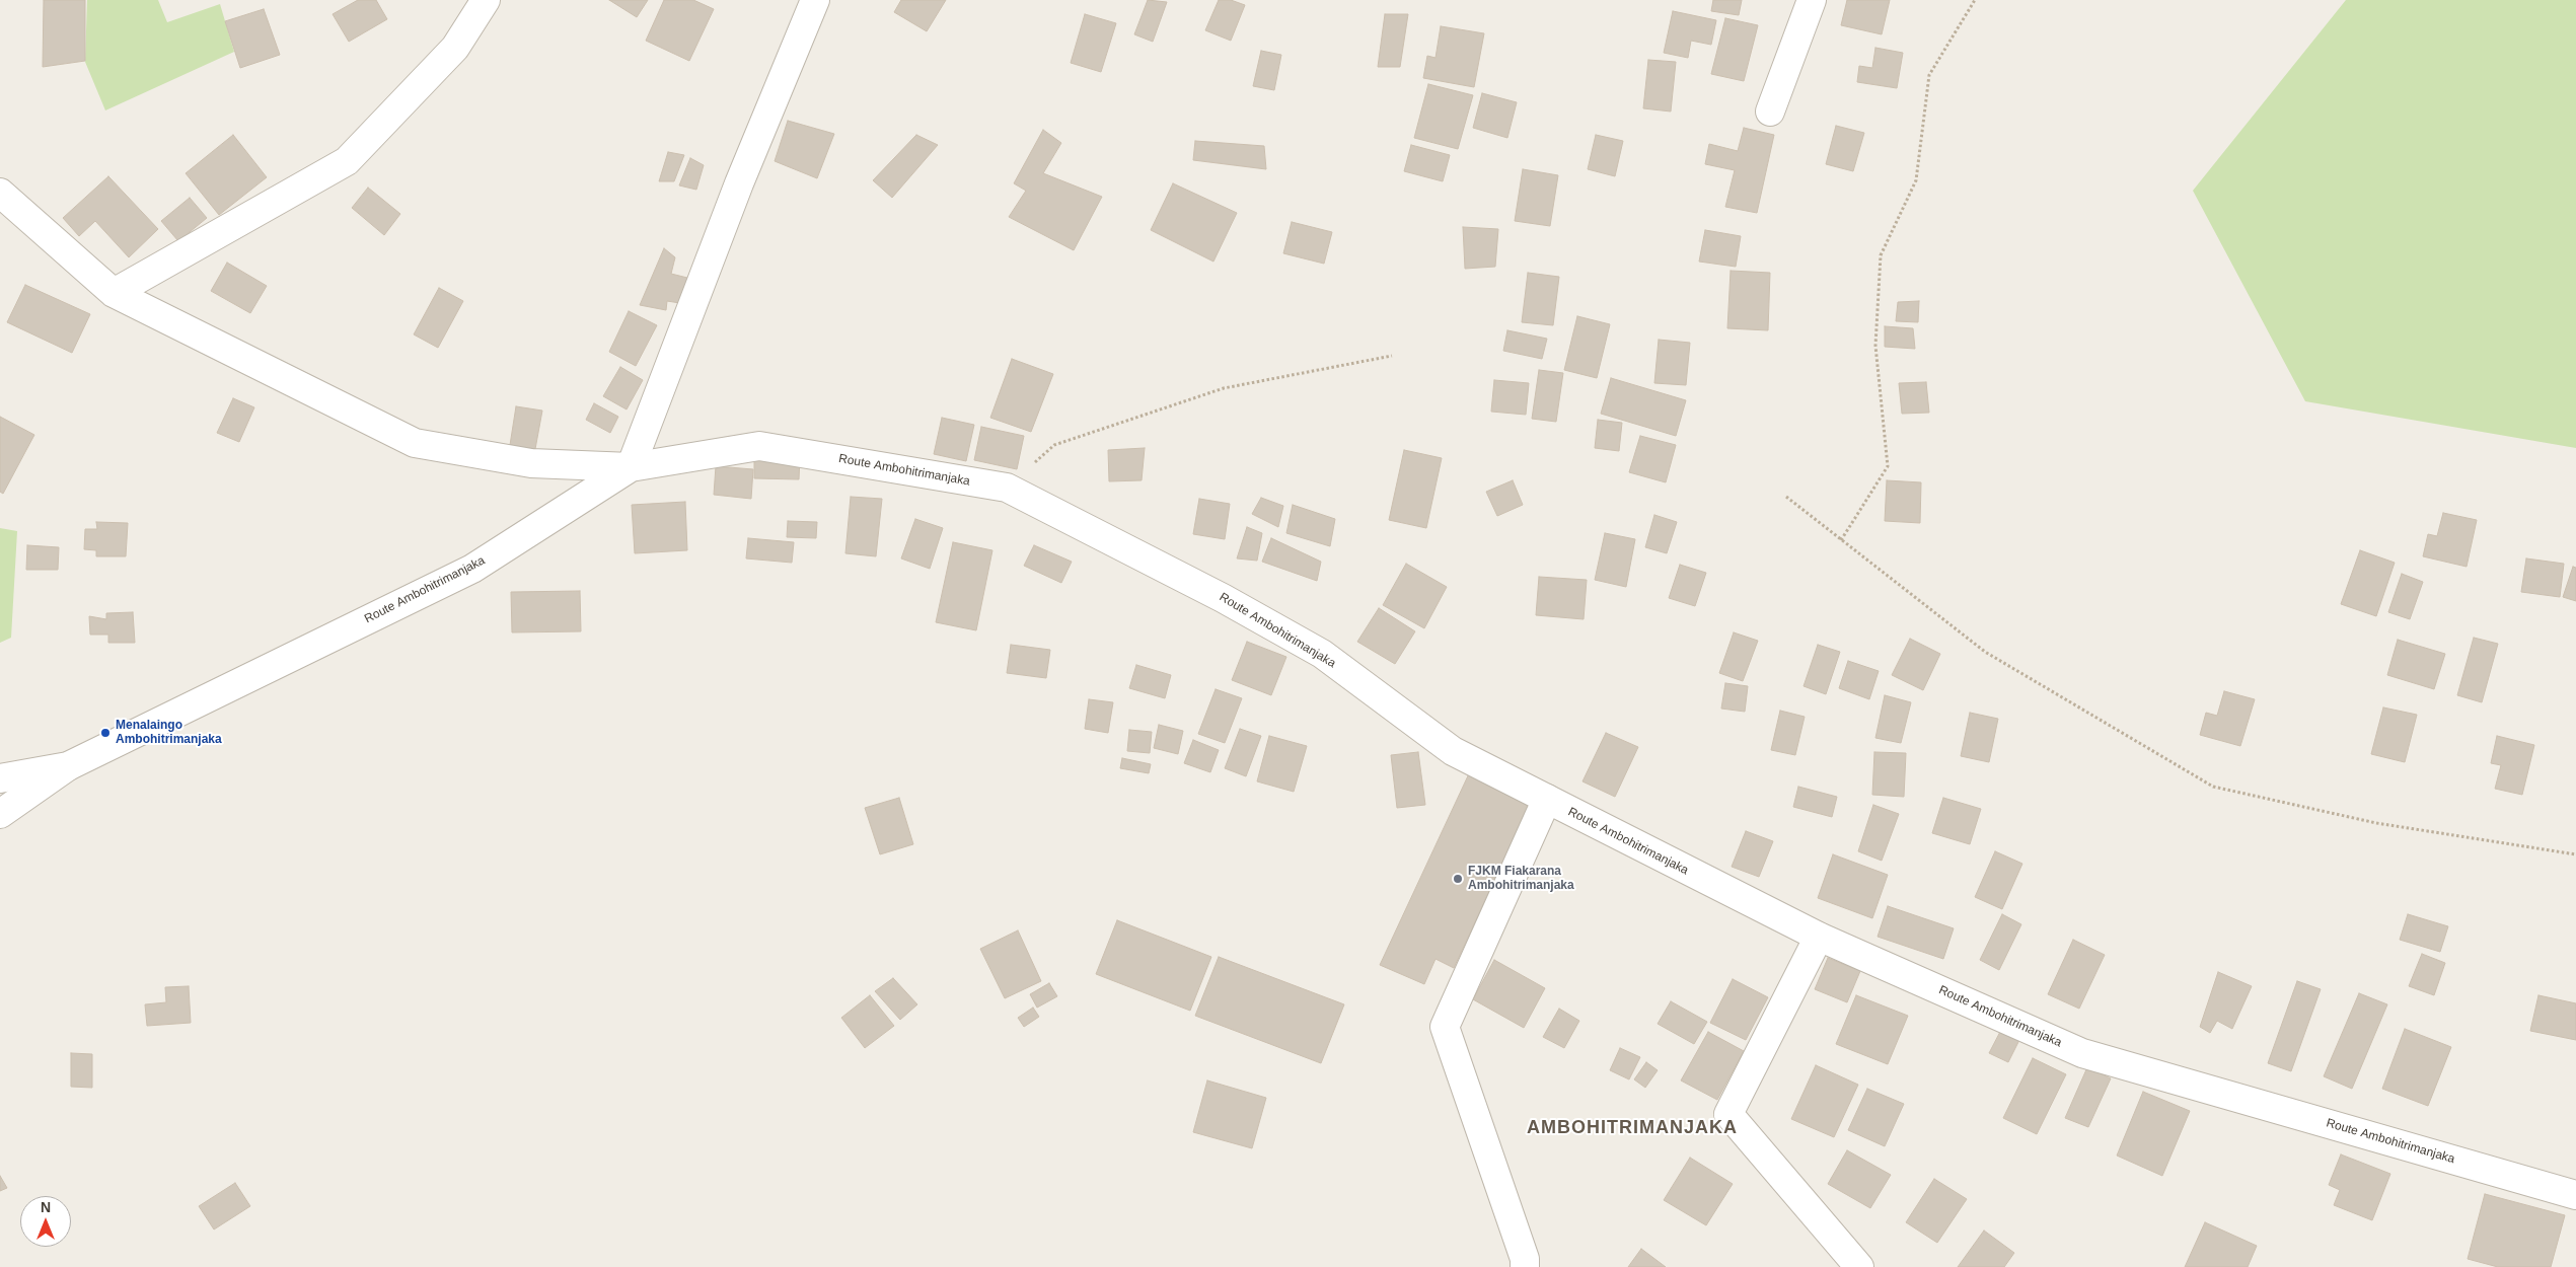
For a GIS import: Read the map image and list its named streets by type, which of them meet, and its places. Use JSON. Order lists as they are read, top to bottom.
{
  "streets": {
    "street": ["Route Ambohitrimanjaka"]
  },
  "districts": ["AMBOHITRIMANJAKA"],
  "places": ["Menalaingo Ambohitrimanjaka", "FJKM Fiakarana Ambohitrimanjaka"],
  "north": "top"
}
